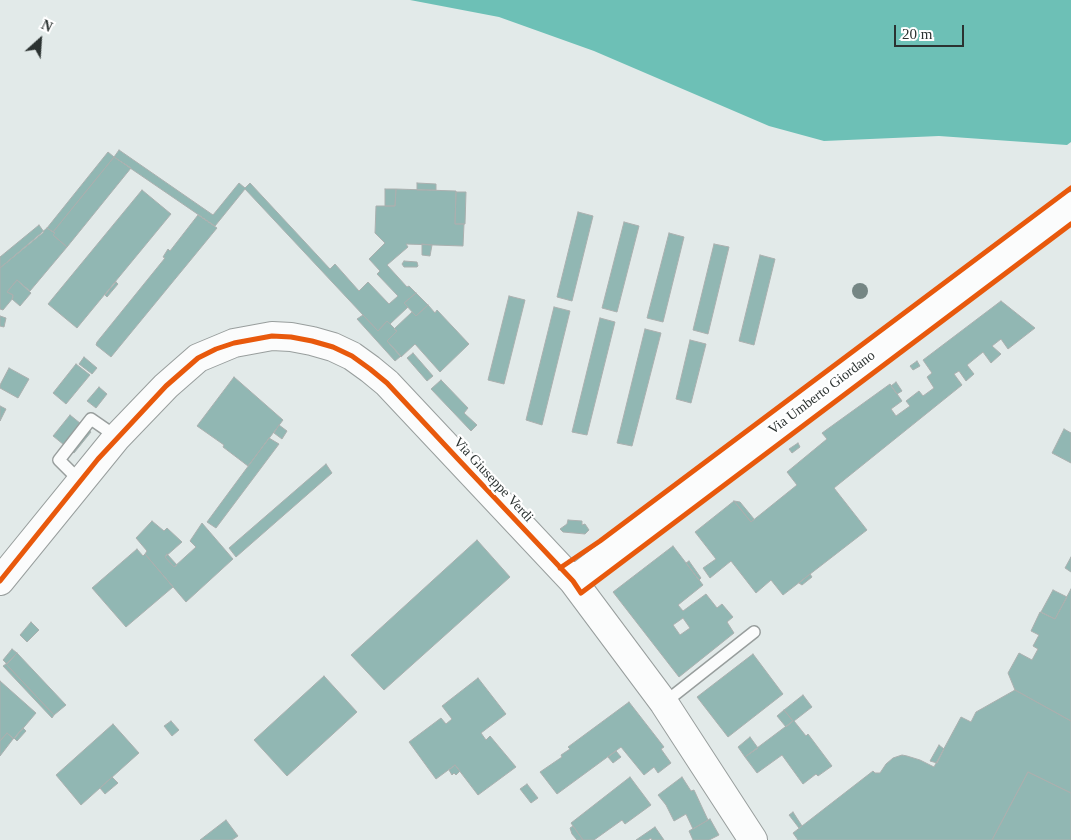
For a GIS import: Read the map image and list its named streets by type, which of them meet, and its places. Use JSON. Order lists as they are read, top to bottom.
{
  "streets": {
    "main road": ["Via Umberto Giordano", "Via Giuseppe Verdi"]
  },
  "crossings": [
    ["Via Umberto Giordano", "Via Giuseppe Verdi"]
  ],
  "scale_bar": "20 m",
  "north": "top right"
}
